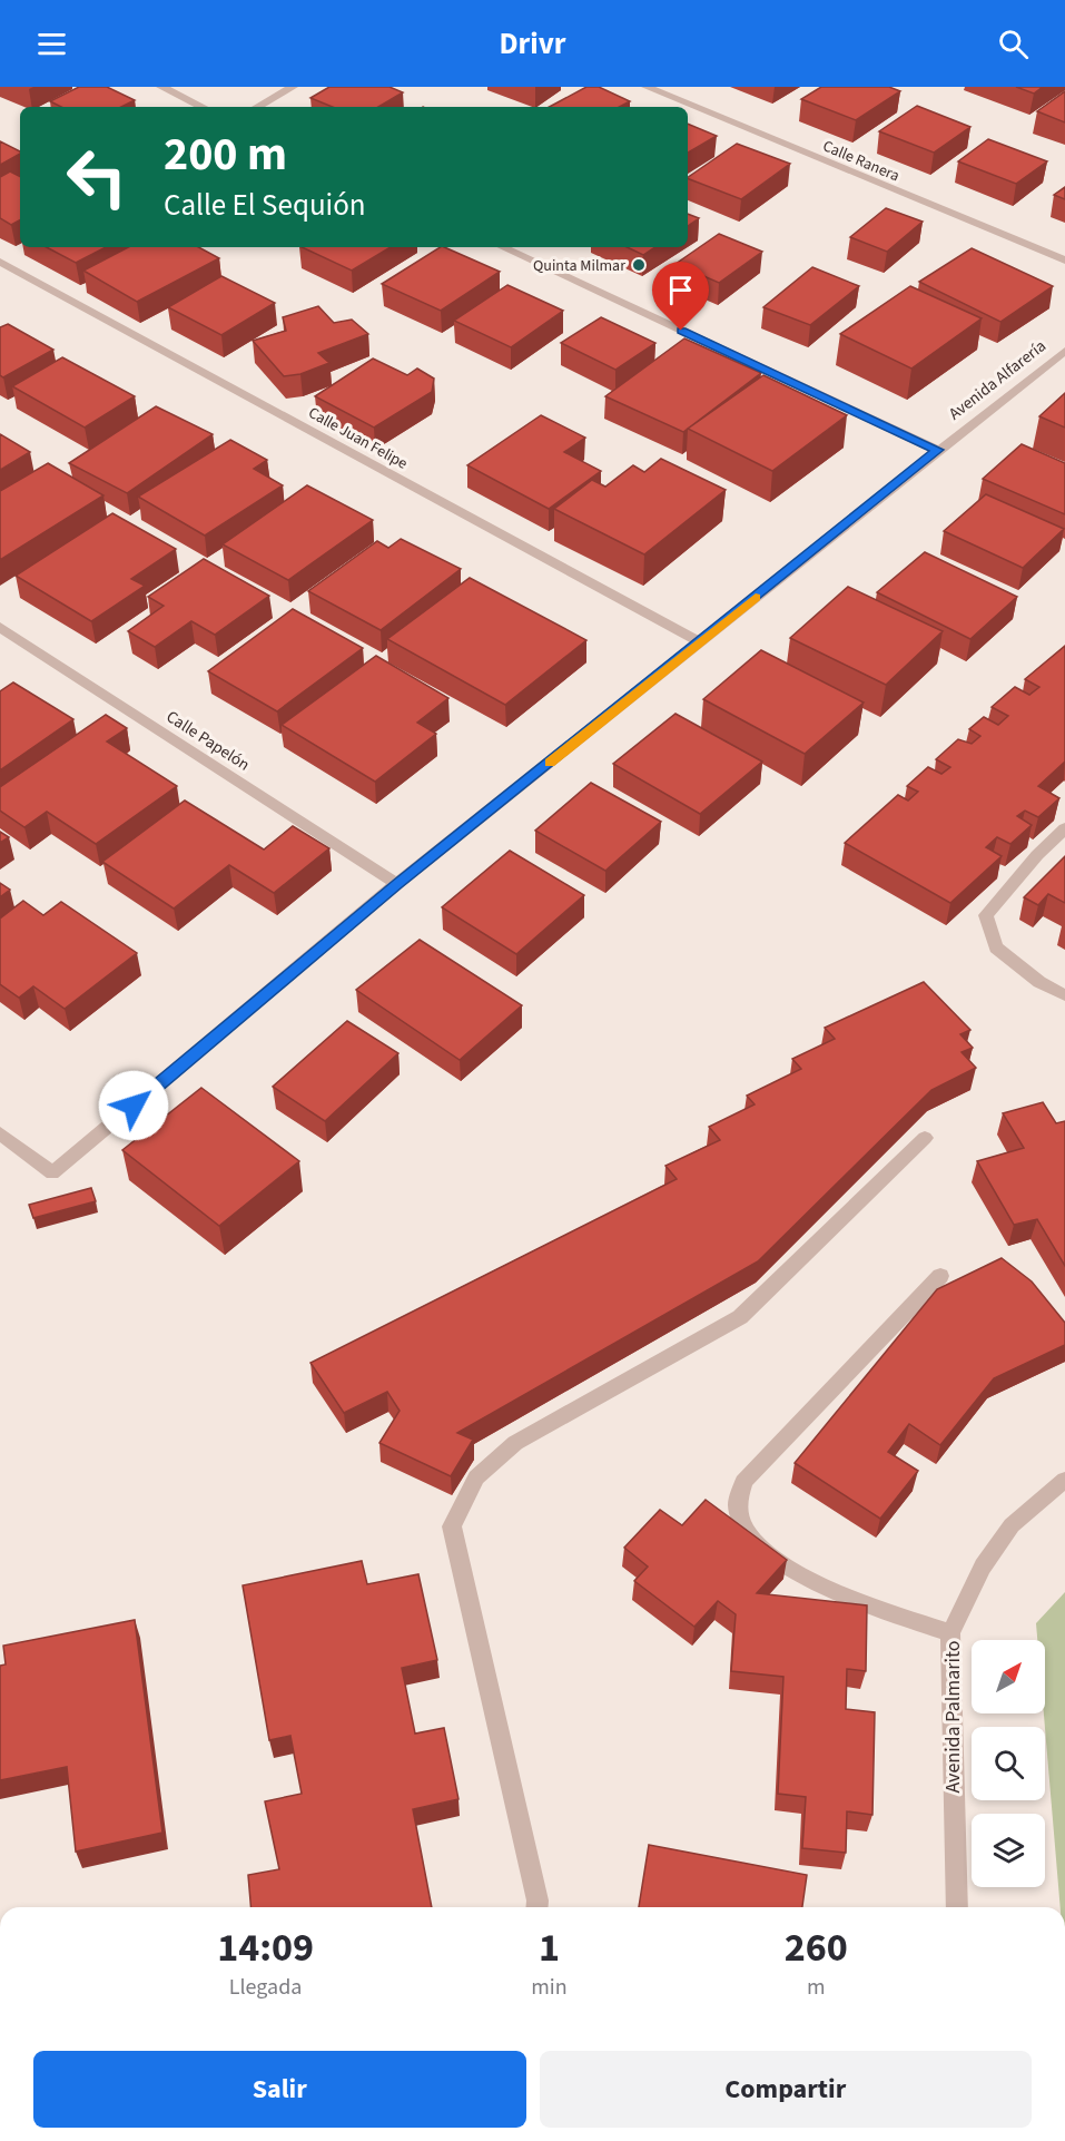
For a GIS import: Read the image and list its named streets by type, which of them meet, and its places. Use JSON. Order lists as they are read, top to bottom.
{
  "streets": {
    "street": [
      "Calle Ranera",
      "Avenida Alfarería",
      "Calle Juan Felipe",
      "Calle Papelón",
      "Avenida Palmarito"
    ]
  },
  "crossings": [
    ["Avenida Alfarería", "Calle Juan Felipe"],
    ["Avenida Alfarería", "Calle Papelón"]
  ],
  "places": ["Quinta Milmar"],
  "north": "top right",
  "page": {
    "header": "Drivr",
    "turn": ["200 m", "Calle El Sequión"],
    "eta": [
      "14:09",
      "Llegada",
      "1",
      "min",
      "260",
      "m"
    ],
    "buttons": ["Salir", "Compartir"]
  }
}
